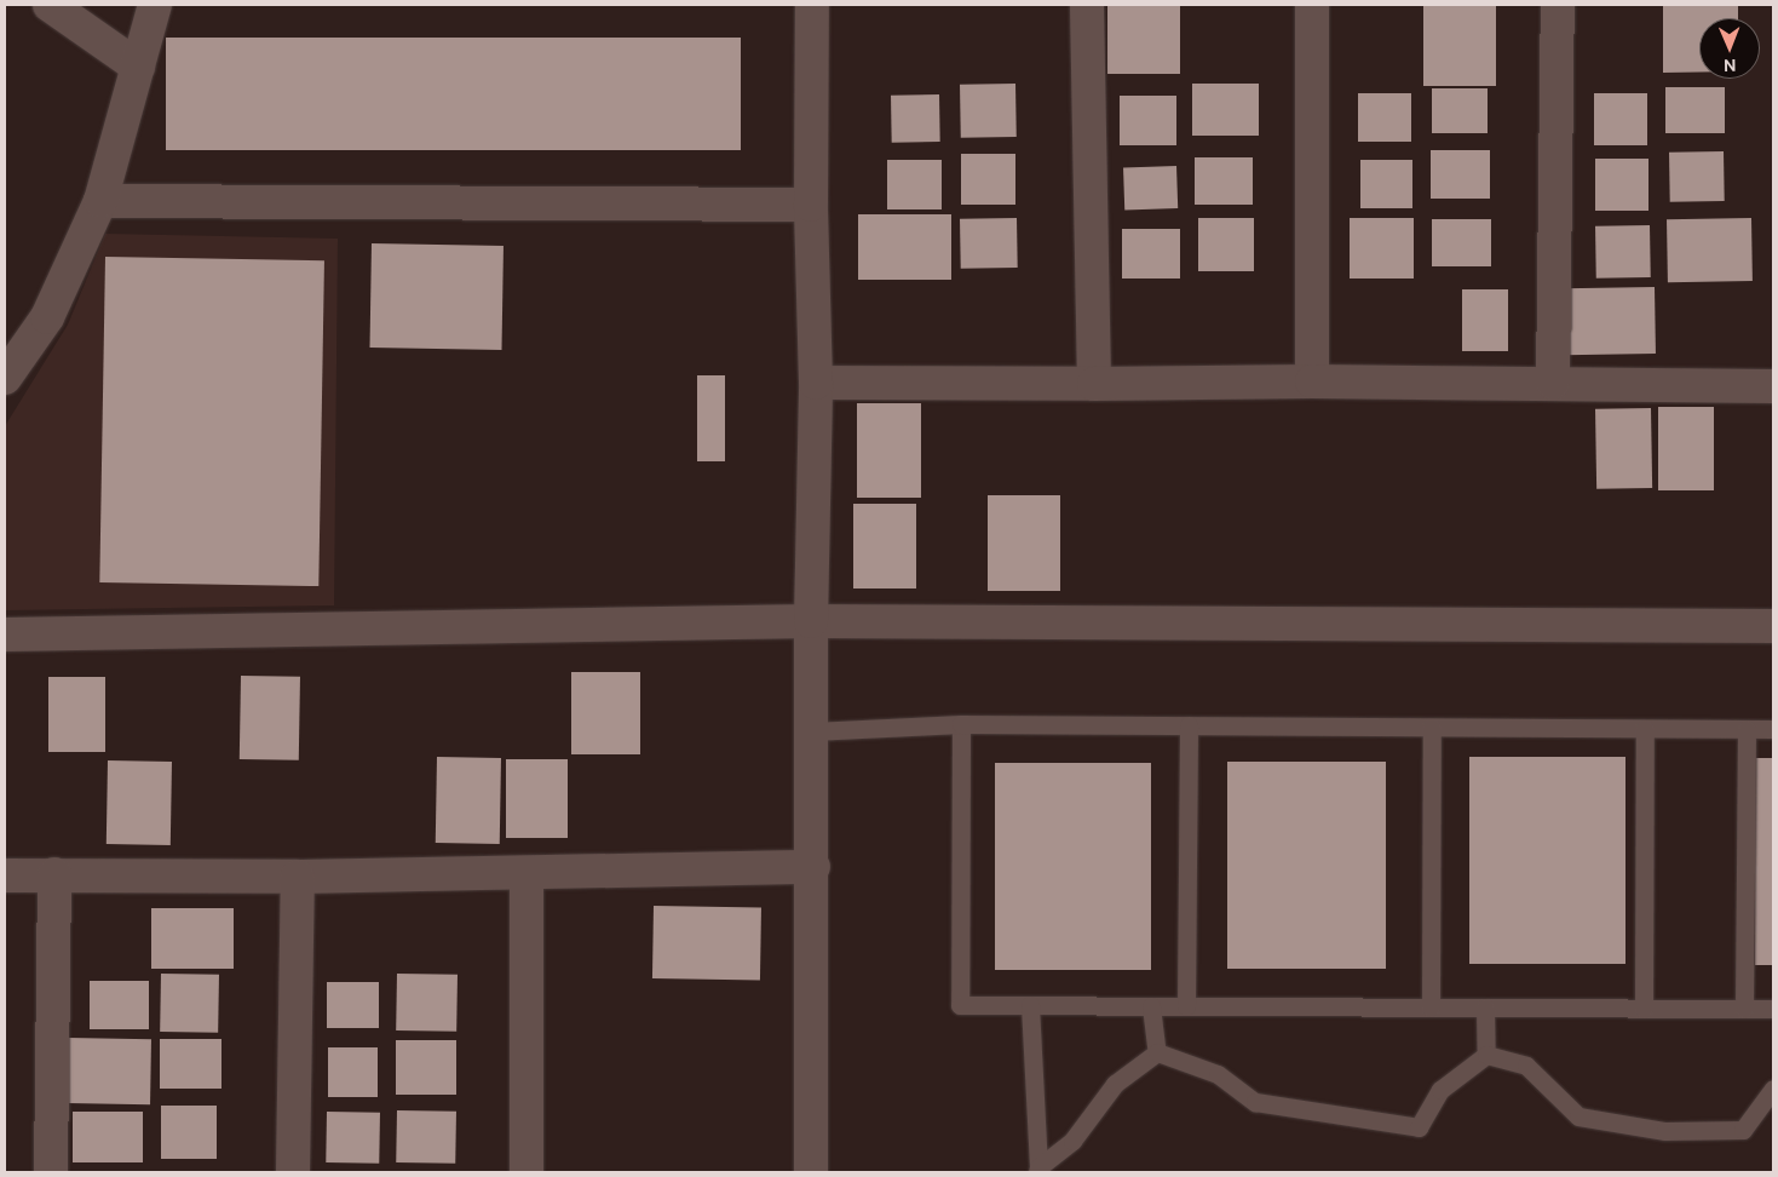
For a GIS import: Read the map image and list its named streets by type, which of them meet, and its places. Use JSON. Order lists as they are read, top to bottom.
{
  "north": "bottom"
}
